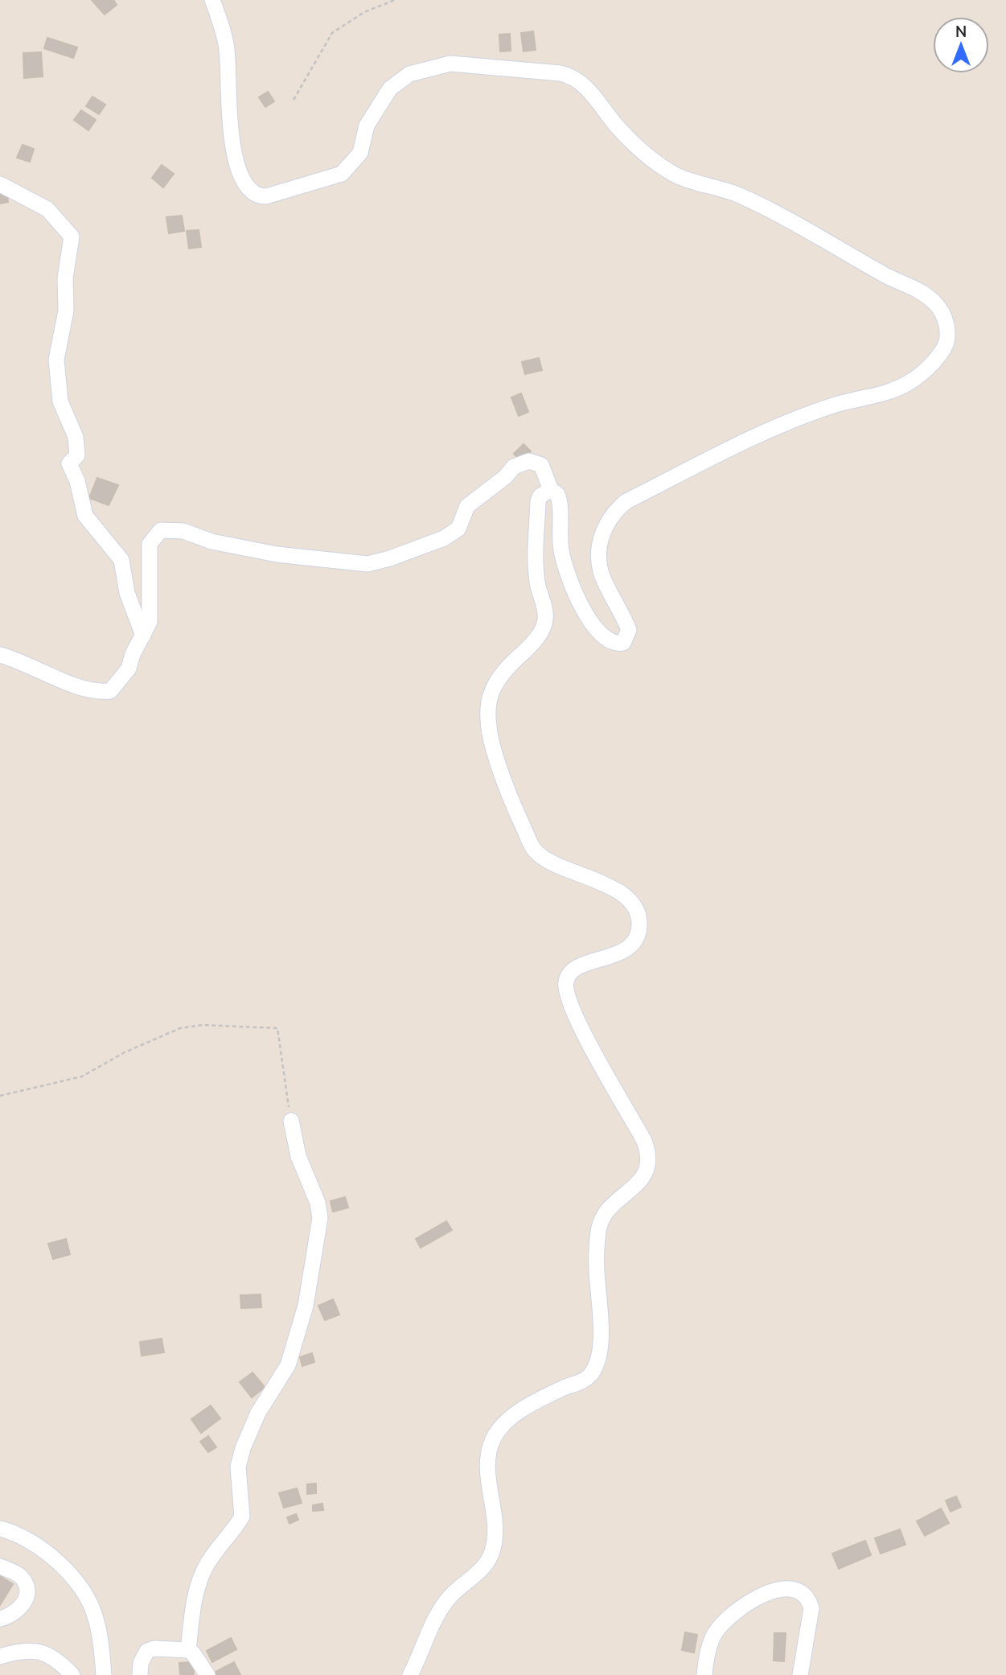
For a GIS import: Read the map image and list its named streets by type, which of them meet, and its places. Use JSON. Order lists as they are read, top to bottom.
{
  "north": "top"
}
